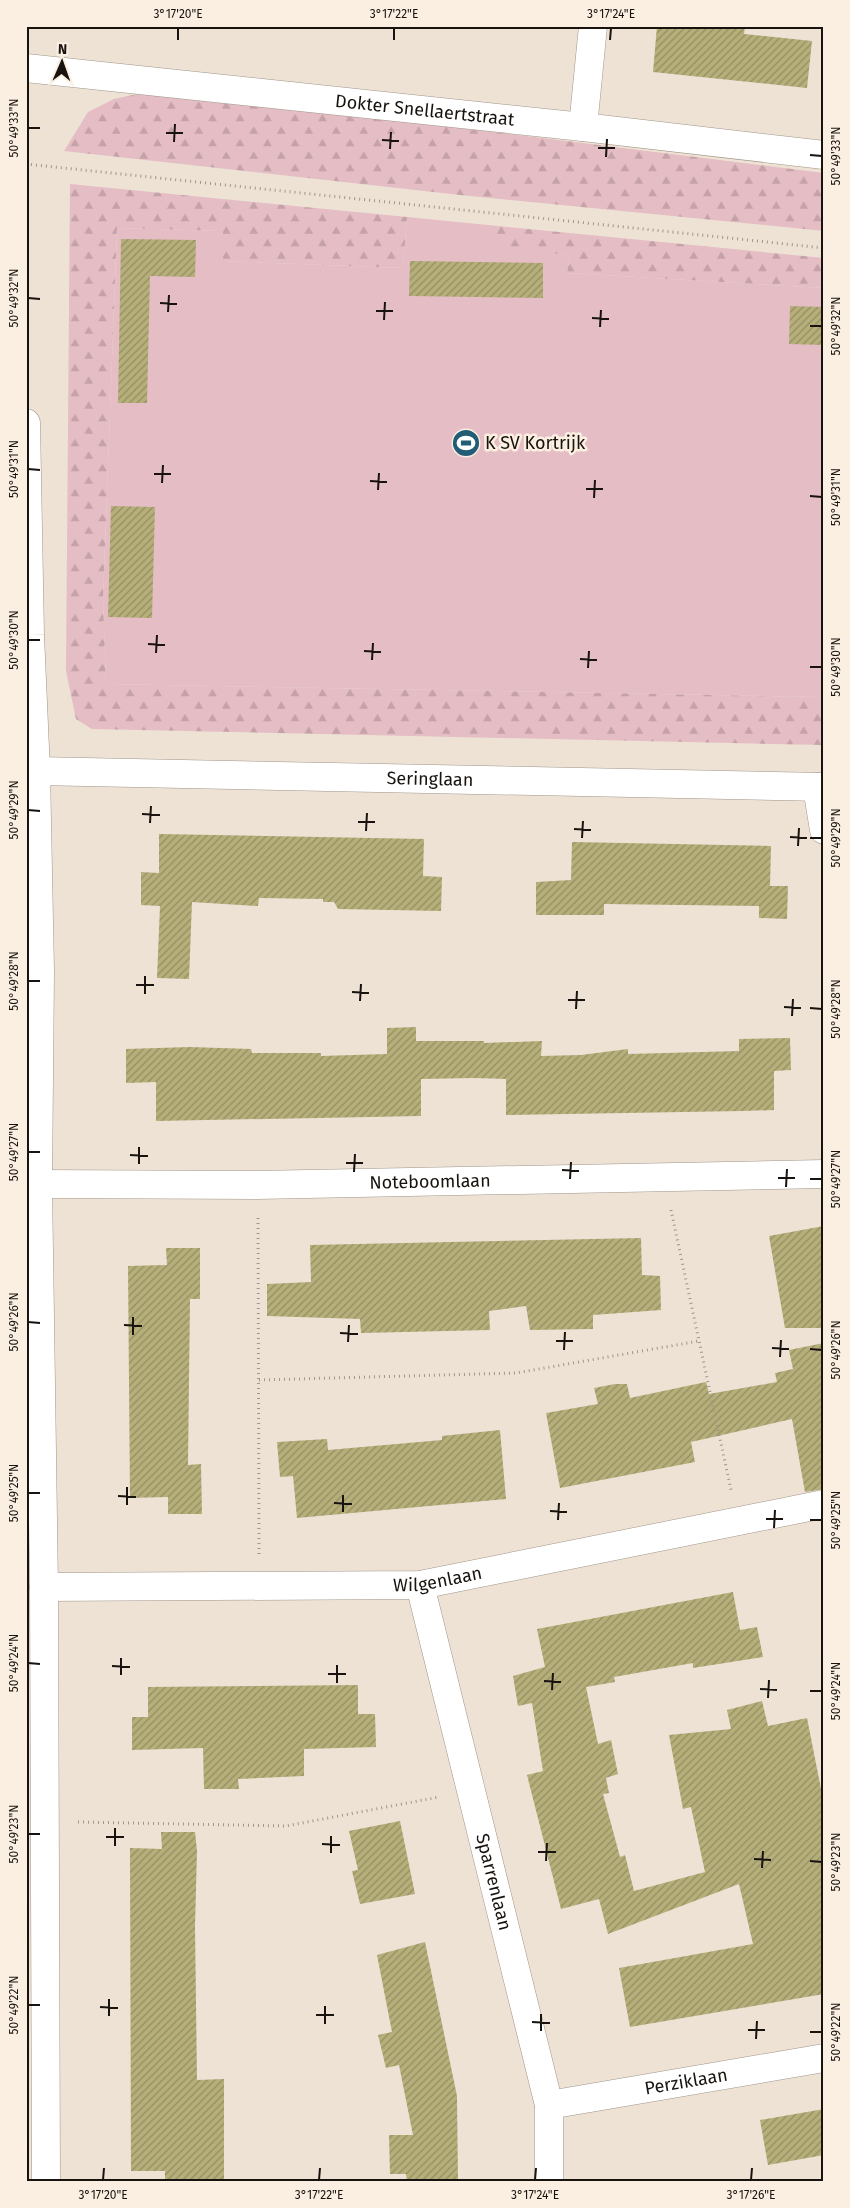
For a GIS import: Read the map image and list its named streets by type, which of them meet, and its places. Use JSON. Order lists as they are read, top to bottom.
{
  "streets": {
    "street": [
      "Dokter Snellaertstraat",
      "Seringlaan",
      "Noteboomlaan",
      "Wilgenlaan",
      "Sparrenlaan",
      "Perziklaan"
    ]
  },
  "crossings": [
    ["Wilgenlaan", "Sparrenlaan"],
    ["Sparrenlaan", "Perziklaan"]
  ],
  "places": {
    "sports": ["K SV Kortrijk"]
  },
  "north": "top",
  "coordinates": [
    "3°17'20\"E",
    "3°17'22\"E",
    "3°17'24\"E",
    "50°49'33\"N",
    "50°49'32\"N",
    "50°49'31\"N",
    "50°49'30\"N",
    "50°49'29\"N",
    "50°49'28\"N",
    "50°49'27\"N",
    "50°49'26\"N",
    "50°49'25\"N",
    "50°49'24\"N",
    "50°49'23\"N",
    "50°49'22\"N",
    "3°17'26\"E"
  ]
}
